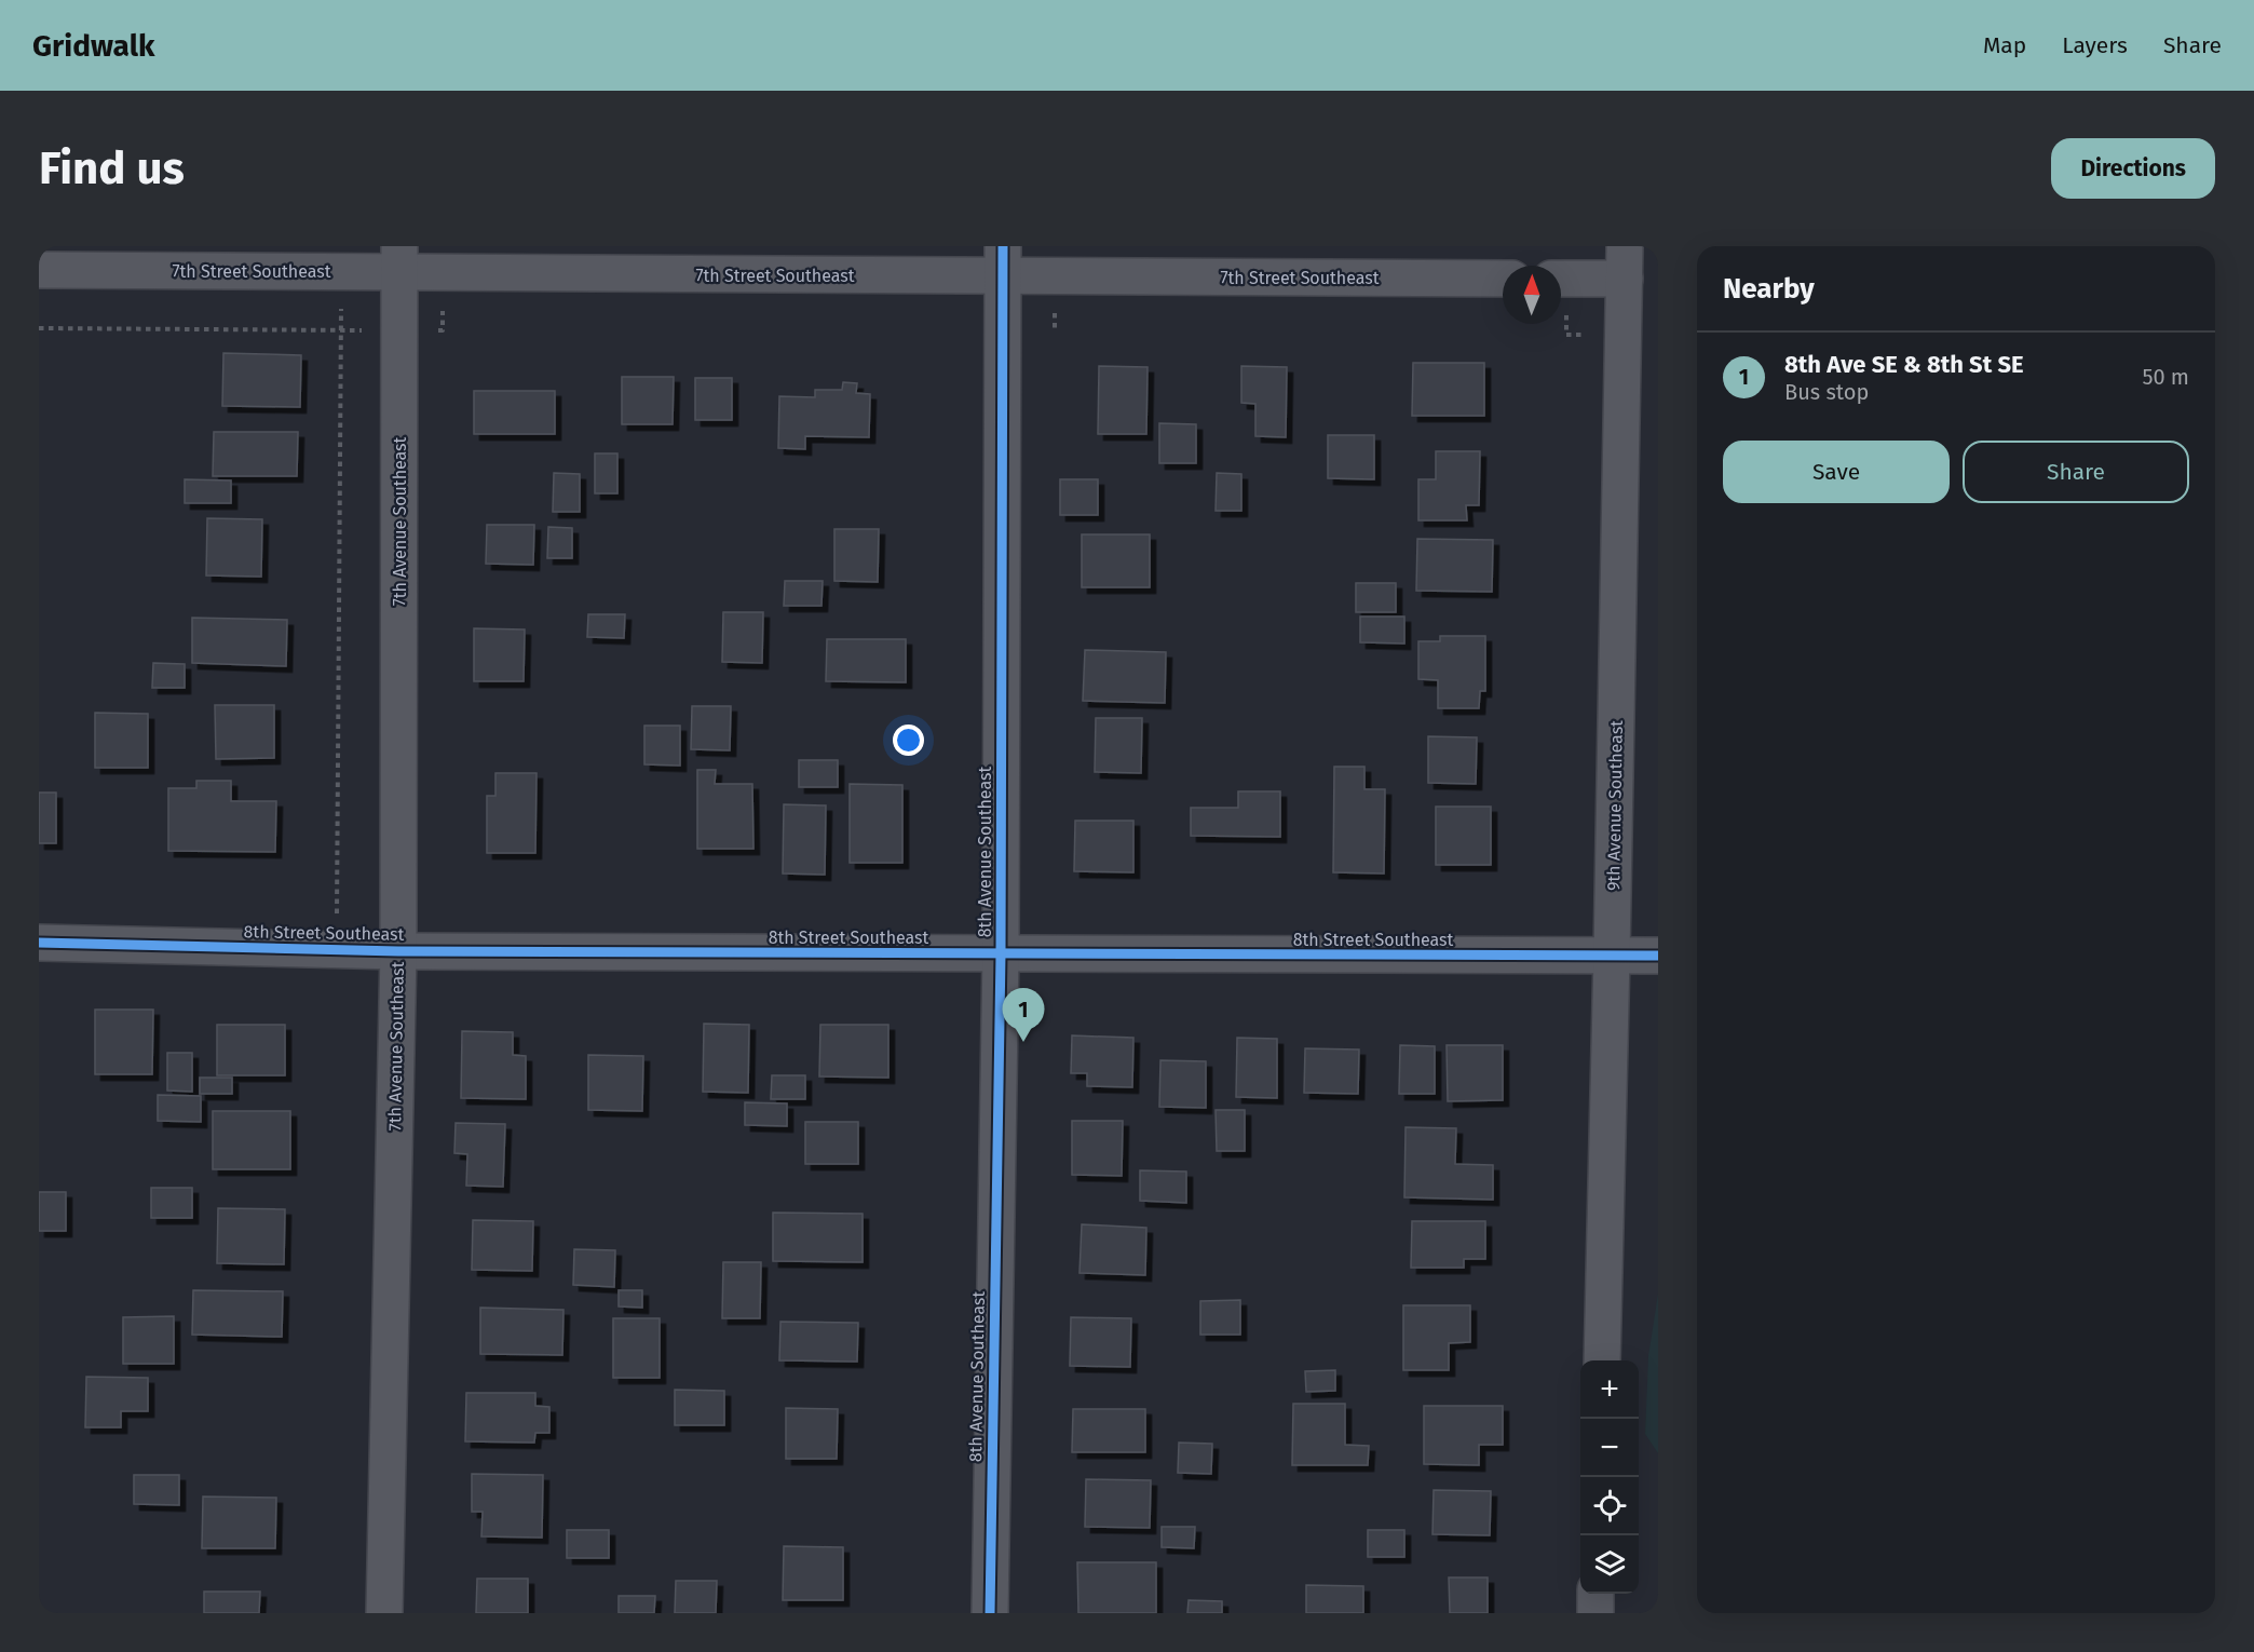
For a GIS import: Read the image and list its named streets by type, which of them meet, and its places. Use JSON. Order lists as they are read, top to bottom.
{
  "streets": {
    "street": [
      "7th Street Southeast",
      "7th Avenue Southeast",
      "9th Avenue Southeast",
      "8th Avenue Southeast",
      "8th Street Southeast"
    ]
  },
  "crossings": [
    ["7th Street Southeast", "7th Avenue Southeast"],
    ["7th Street Southeast", "8th Avenue Southeast"],
    ["7th Avenue Southeast", "8th Street Southeast"],
    ["9th Avenue Southeast", "8th Street Southeast"],
    ["8th Avenue Southeast", "8th Street Southeast"]
  ],
  "north": "top",
  "page": {
    "header": "Gridwalk",
    "nav": ["Map", "Layers", "Share"],
    "buttons": [
      "Directions",
      ["Save", "Share"]
    ],
    "title": "Find us",
    "heading": "Nearby",
    "list": [
      {
        "mark": "1",
        "name": "8th Ave SE & 8th St SE",
        "note": "Bus stop",
        "value": "50 m"
      }
    ],
    "pins": "1",
    "map_buttons": ["+", "−"]
  }
}
